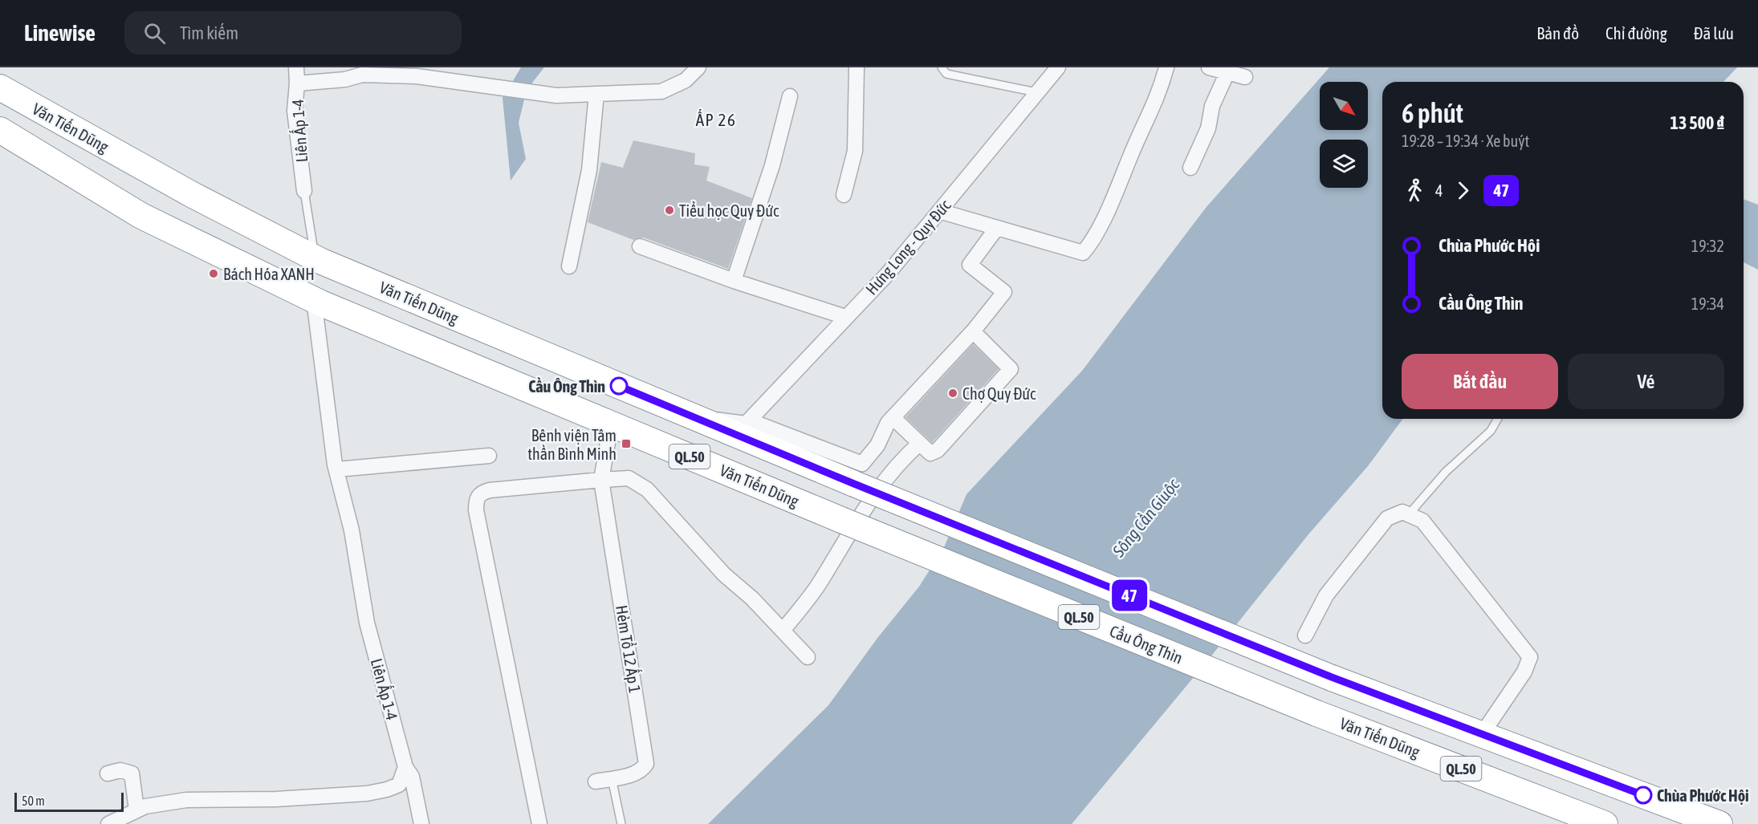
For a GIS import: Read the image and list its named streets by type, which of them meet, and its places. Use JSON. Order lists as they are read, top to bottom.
{
  "streets": {
    "highway": ["Văn Tiến Dũng", "QL.50", "Cầu Ông Thìn"],
    "street": ["Liên Ấp 1-4", "Hưng Long - Quy Đức", "Hẻm Tổ 12 Ấp 1"]
  },
  "crossings": [
    ["Văn Tiến Dũng", "Liên Ấp 1-4"],
    ["Văn Tiến Dũng", "QL.50"],
    ["Văn Tiến Dũng", "Cầu Ông Thìn"],
    ["Văn Tiến Dũng", "Hẻm Tổ 12 Ấp 1"]
  ],
  "districts": ["ẤP 26"],
  "water": ["Sông Cần Giuộc"],
  "places": {
    "other": [
      "Tiểu học Quy Đức",
      "Bách Hóa XANH",
      "Cầu Ông Thìn",
      "Chợ Quy Đức",
      "Chùa Phước Hội"
    ],
    "transit": ["Bệnh viện Tâm thần Bình Minh"]
  },
  "lines": ["bus line 47"],
  "scale_bar": "50 m",
  "north": "bottom right",
  "page": {
    "header": "Linewise",
    "search": "Tìm kiếm",
    "nav": ["Bản đồ", "Chỉ đường", "Đã lưu"],
    "on_map": "47",
    "heading": ["6 phút", "19:28 – 19:34 · Xe buýt", "13 500 ₫"],
    "legs": ["4", "47"],
    "list": [
      {
        "name": "Chùa Phước Hội",
        "value": "19:32"
      },
      {
        "name": "Cầu Ông Thìn",
        "value": "19:34"
      }
    ],
    "buttons": ["Bắt đầu", "Vé"],
    "scale": "50 m"
  }
}
